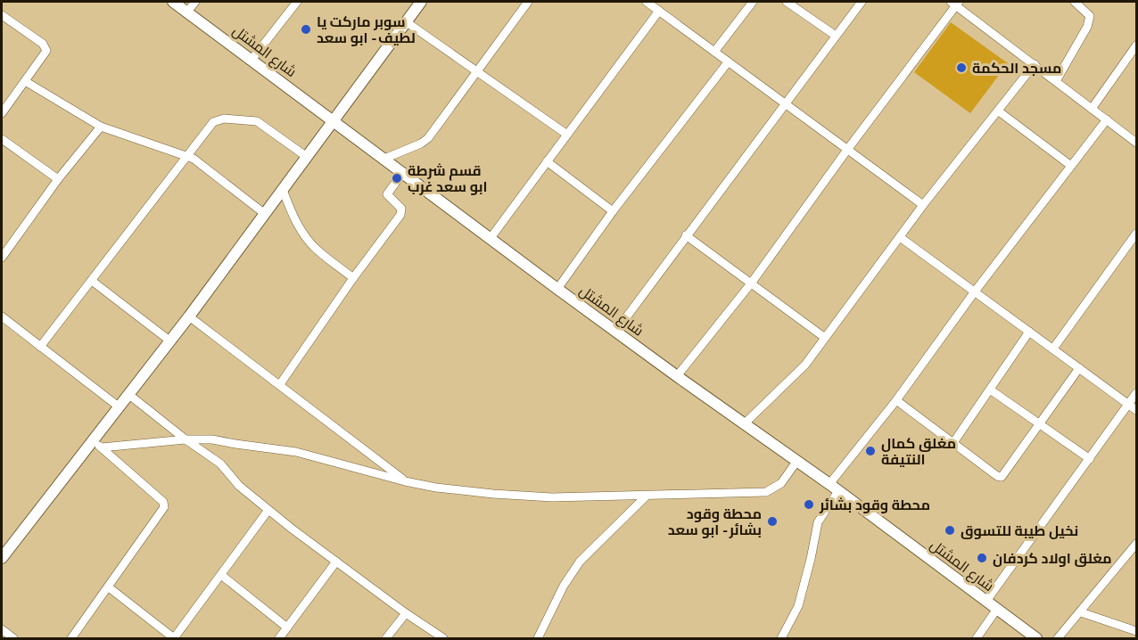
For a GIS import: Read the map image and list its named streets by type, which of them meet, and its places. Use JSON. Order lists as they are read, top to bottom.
{
  "streets": {
    "street": ["شارع المشتل"]
  },
  "places": [
    "سوبر ماركت يا لطيف - ابو سعد",
    "مسجد الحكمة",
    "قسم شرطة ابو سعد غرب",
    "مغلق كمال النتيفة",
    "محطة وقود بشائر",
    "محطة وقود بشائر - ابو سعد",
    "نخيل طيبة للتسوق",
    "مغلق اولاد كردفان"
  ]
}
